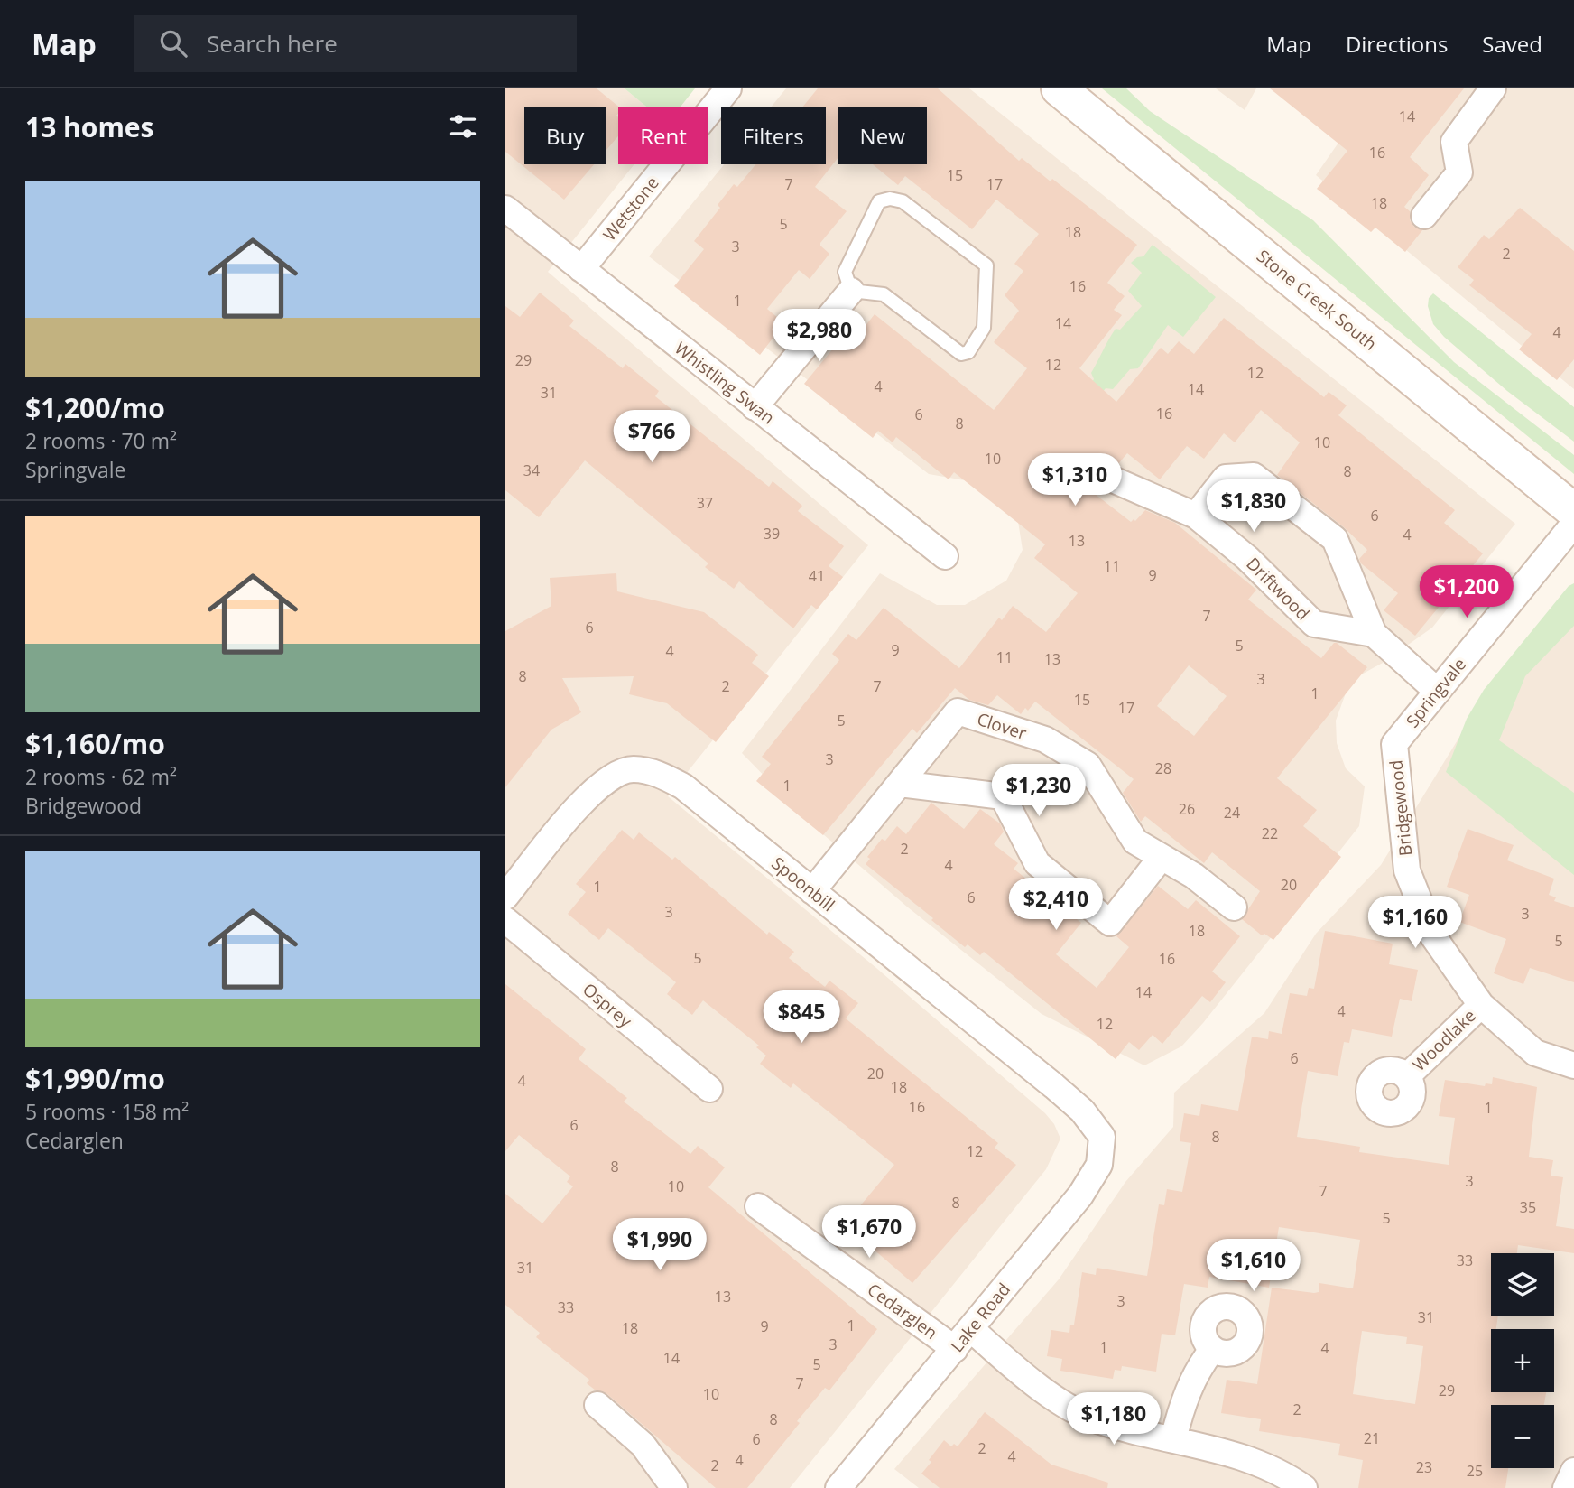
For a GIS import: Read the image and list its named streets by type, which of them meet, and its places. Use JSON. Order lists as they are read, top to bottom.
{
  "streets": {
    "street": [
      "Wetstone",
      "Stone Creek South",
      "Whistling Swan",
      "Driftwood",
      "Springvale",
      "Clover",
      "Bridgewood",
      "Spoonbill",
      "Osprey",
      "Woodlake",
      "Cedarglen",
      "Lake Road"
    ]
  },
  "crossings": [
    ["Wetstone", "Whistling Swan"],
    ["Springvale", "Bridgewood"],
    ["Clover", "Spoonbill"],
    ["Bridgewood", "Woodlake"],
    ["Spoonbill", "Lake Road"],
    ["Cedarglen", "Lake Road"]
  ],
  "house_numbers": [
    "14",
    "16",
    "15",
    "7",
    "17",
    "18",
    "5",
    "18",
    "3",
    "2",
    "16",
    "1",
    "14",
    "4",
    "29",
    "12",
    "12",
    "4",
    "14",
    "31",
    "16",
    "6",
    "8",
    "10",
    "10",
    "34",
    "8",
    "37",
    "6",
    "39",
    "4",
    "13",
    "11",
    "9",
    "41",
    "7",
    "6",
    "5",
    "9",
    "4",
    "11",
    "13",
    "8",
    "3",
    "2",
    "7",
    "1",
    "15",
    "17",
    "5",
    "3",
    "28",
    "1",
    "26",
    "24",
    "22",
    "2",
    "4",
    "20",
    "1",
    "6",
    "3",
    "3",
    "18",
    "5",
    "5",
    "16",
    "14",
    "4",
    "12",
    "6",
    "20",
    "4",
    "18",
    "16",
    "1",
    "6",
    "8",
    "12",
    "8",
    "3",
    "10",
    "7",
    "8",
    "35",
    "5",
    "33",
    "31",
    "13",
    "3",
    "33",
    "31",
    "1",
    "9",
    "18",
    "3",
    "1",
    "4",
    "14",
    "5",
    "7",
    "29",
    "10",
    "2",
    "8",
    "21",
    "6",
    "2",
    "4",
    "4",
    "2",
    "23",
    "25"
  ],
  "page": {
    "header": "Map",
    "search": "Search here",
    "nav": ["Map", "Directions", "Saved"],
    "heading": "13 homes",
    "chip": [
      "Buy",
      "Rent",
      "Filters",
      "New"
    ],
    "list": [
      {
        "name": "$1,200/mo",
        "note": "2 rooms · 70 m² · Springvale"
      },
      {
        "name": "$1,160/mo",
        "note": "2 rooms · 62 m² · Bridgewood"
      },
      {
        "name": "$1,990/mo",
        "note": "5 rooms · 158 m² · Cedarglen"
      }
    ],
    "price": [
      "$2,980",
      "$766",
      "$1,310",
      "$1,830",
      "$1,200",
      "$1,230",
      "$2,410",
      "$1,160",
      "$845",
      "$1,670",
      "$1,990",
      "$1,610",
      "$1,180"
    ],
    "map_buttons": ["+", "−"]
  }
}
